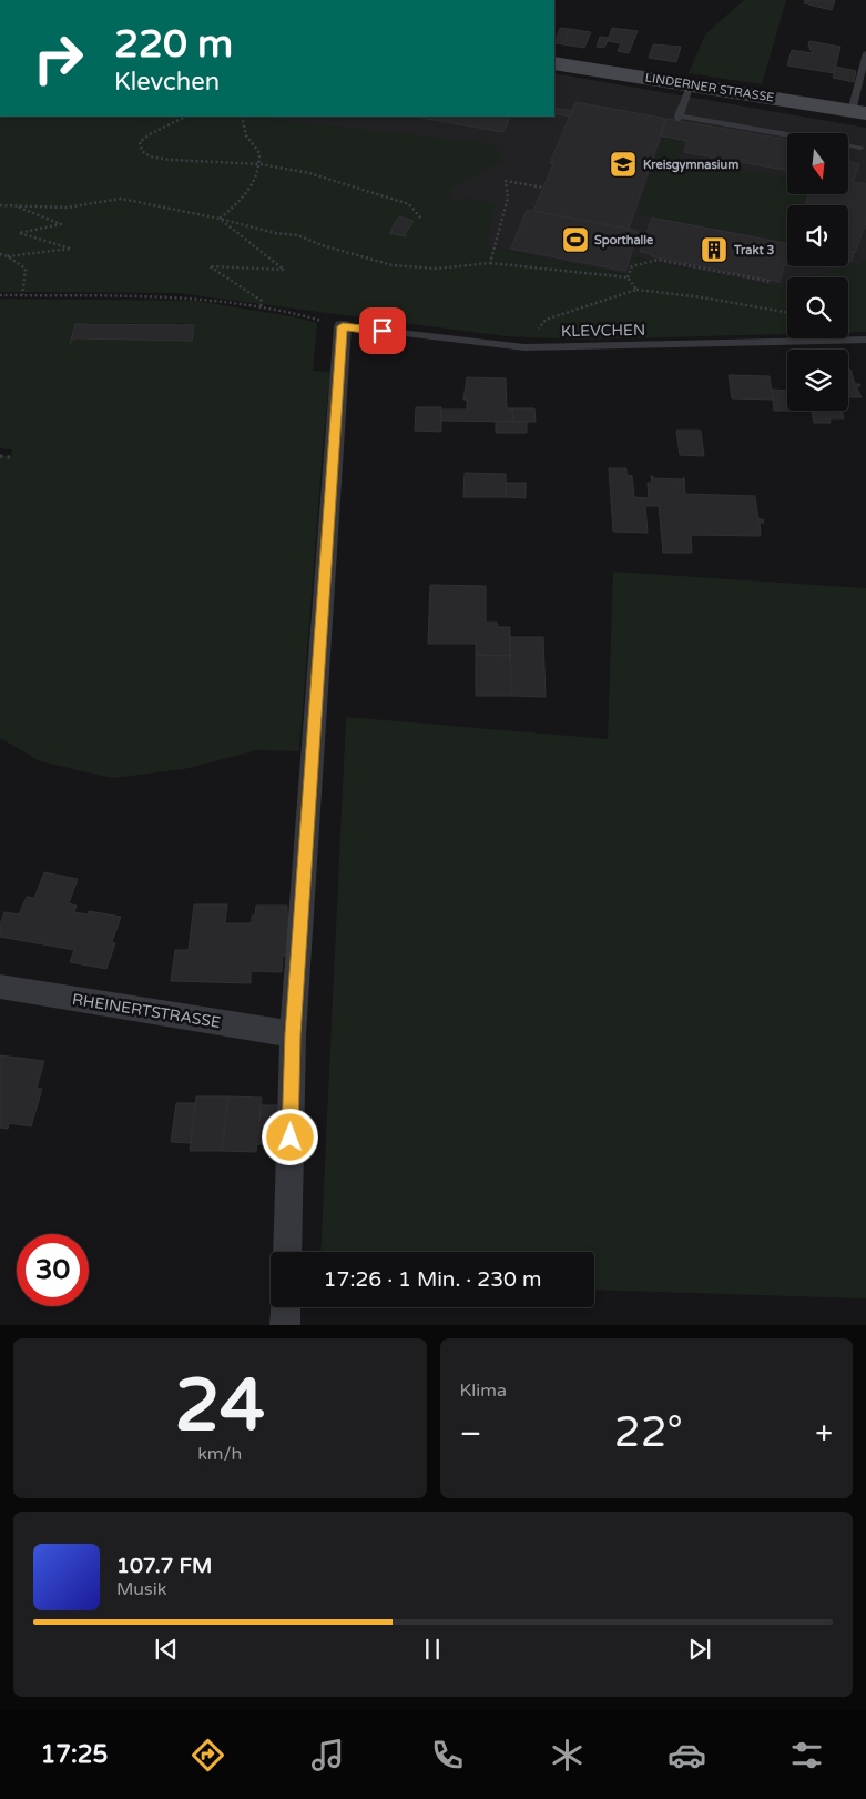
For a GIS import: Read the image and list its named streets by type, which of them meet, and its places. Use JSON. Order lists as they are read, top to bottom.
{
  "streets": {
    "main road": ["LINDERNER STRASSE"],
    "street": ["RHEINERTSTRASSE"],
    "lane": ["KLEVCHEN"]
  },
  "places": {
    "school or university": ["Kreisgymnasium"],
    "sports": ["Sporthalle"],
    "building": ["Trakt 3"]
  },
  "north": "bottom",
  "page": {
    "turn": ["220 m", "Klevchen"],
    "limit": "30",
    "trip": "17:26 · 1 Min. · 230 m",
    "tile": [
      ["24", "km/h"],
      "Klima"
    ],
    "heat": ["−", "22°", "+"],
    "song": ["107.7 FM", "Musik"],
    "tabs": "17:25"
  }
}
